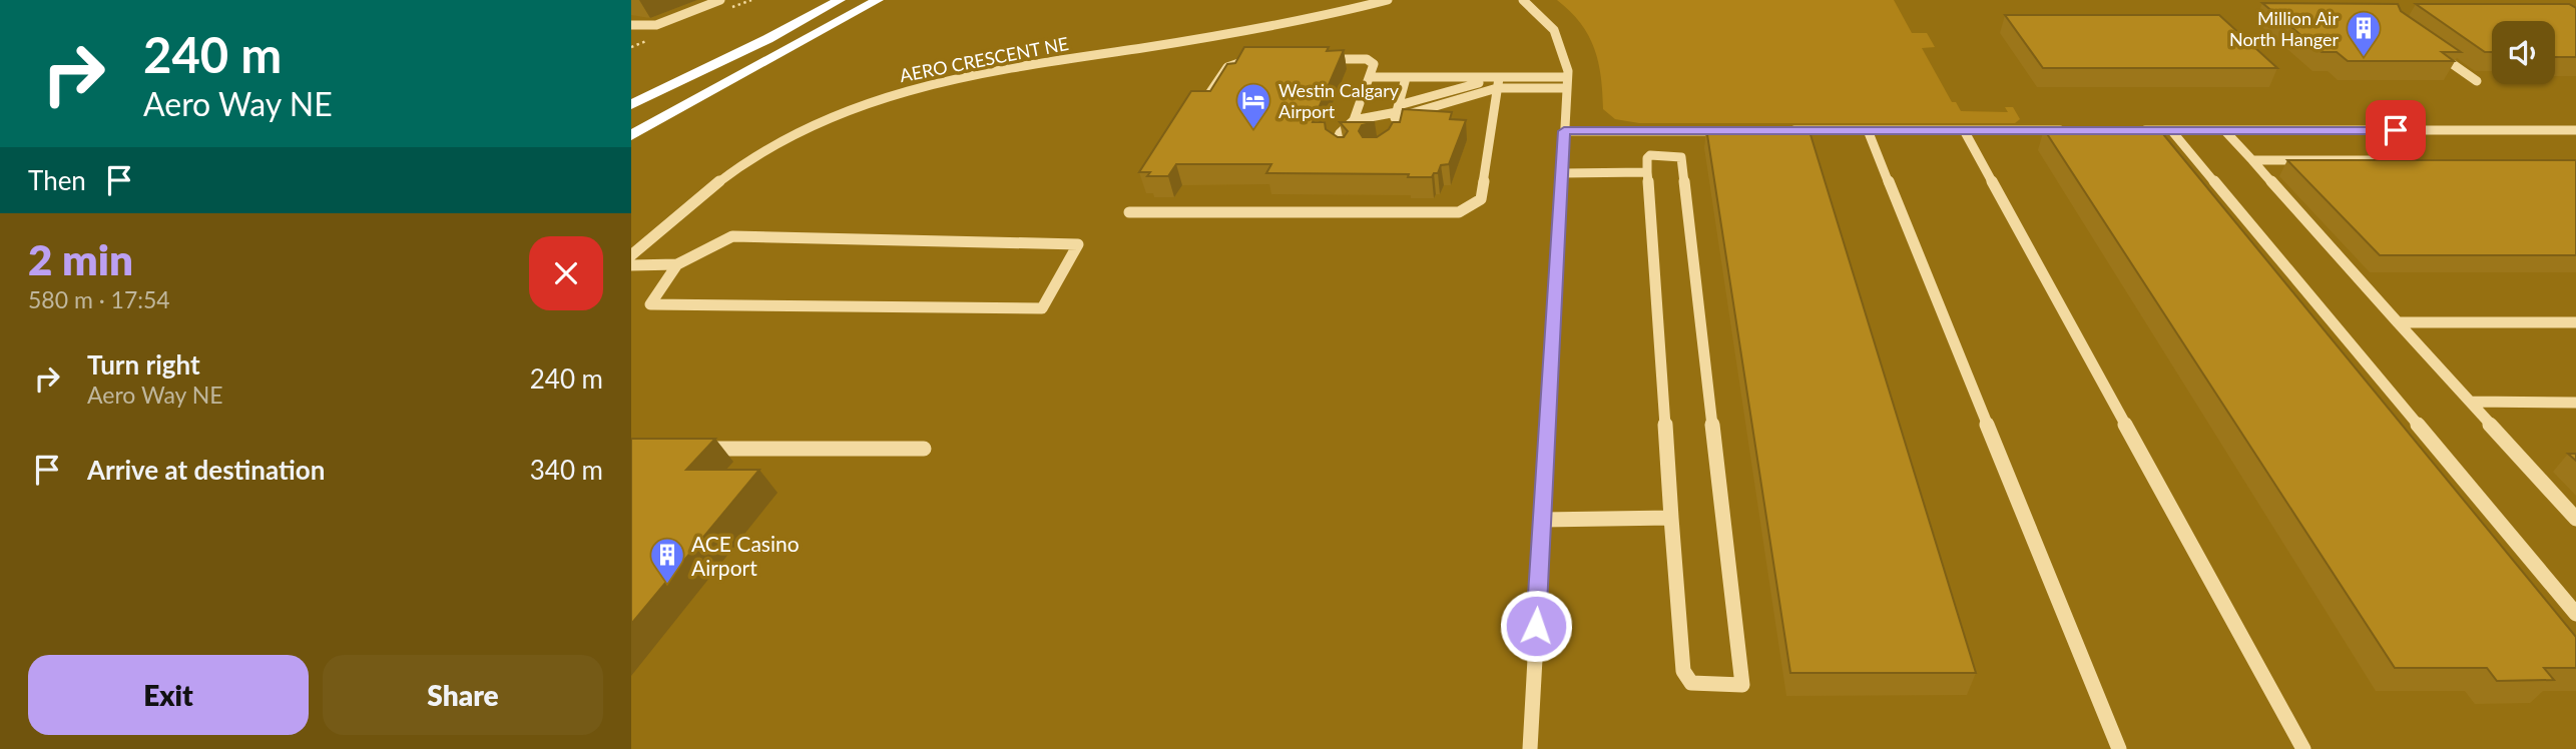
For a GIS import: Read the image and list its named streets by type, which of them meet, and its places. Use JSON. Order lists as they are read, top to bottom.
{
  "streets": {
    "street": ["AERO CRESCENT NE"]
  },
  "places": {
    "building": ["Million Air North Hanger", "ACE Casino Airport"],
    "hotel": ["Westin Calgary Airport"]
  },
  "page": {
    "turn": ["240 m", "Aero Way NE"],
    "then": "Then",
    "heading": ["2 min", "580 m · 17:54"],
    "list": [
      {
        "name": "Turn right",
        "note": "Aero Way NE",
        "value": "240 m"
      },
      {
        "name": "Arrive at destination",
        "value": "340 m"
      }
    ],
    "buttons": ["Exit", "Share"]
  }
}
